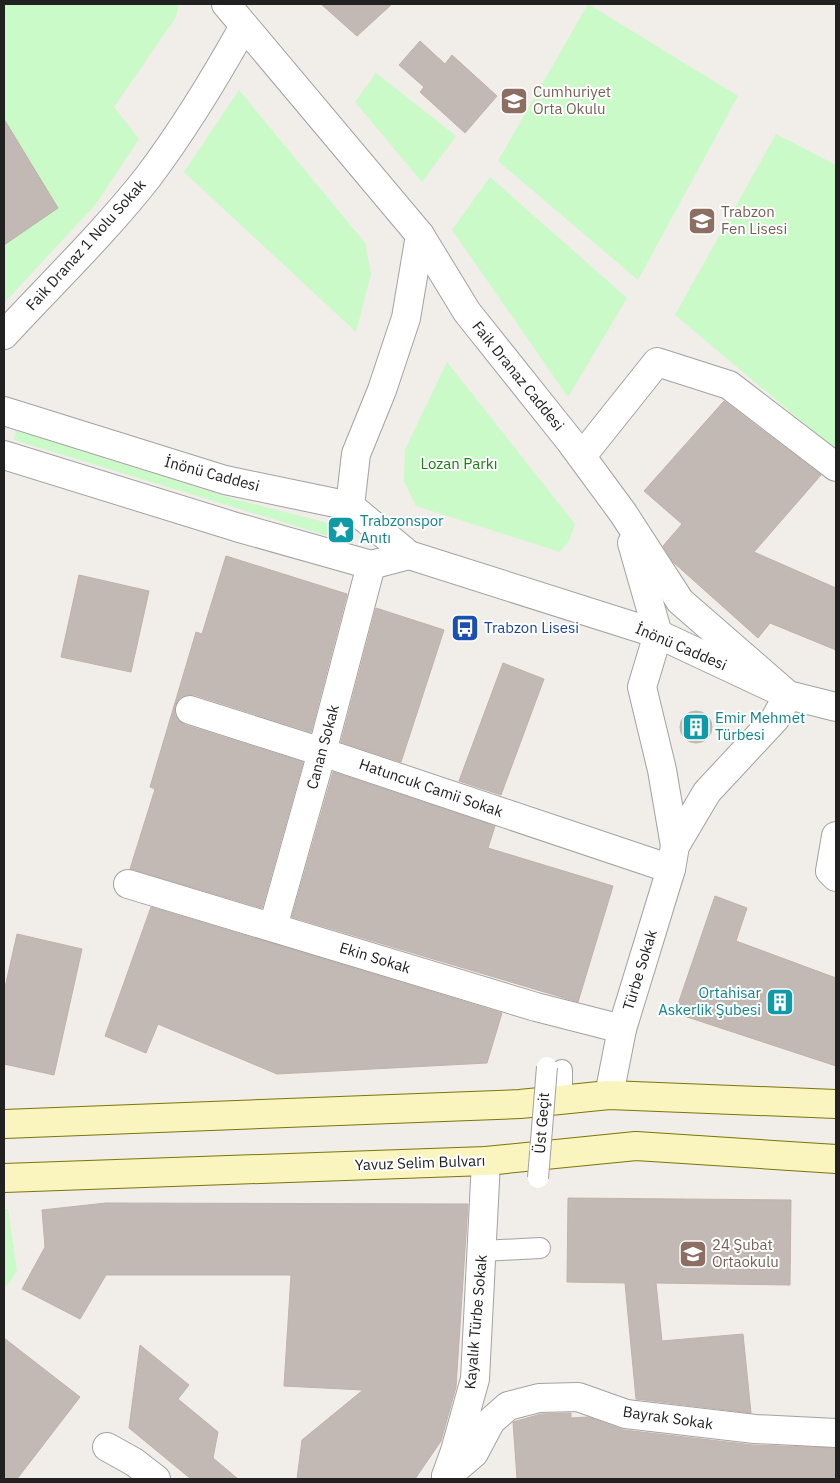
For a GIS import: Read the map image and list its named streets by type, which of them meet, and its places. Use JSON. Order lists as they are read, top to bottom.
{
  "streets": {
    "main road": ["Yavuz Selim Bulvarı"],
    "street": [
      "Faik Dranaz 1 Nolu Sokak",
      "Faik Dranaz Caddesi",
      "İnönü Caddesi",
      "Canan Sokak",
      "Hatuncuk Camii Sokak",
      "Ekin Sokak",
      "Türbe Sokak",
      "Üst Geçit",
      "Kayalık Türbe Sokak",
      "Bayrak Sokak"
    ]
  },
  "crossings": [
    ["Faik Dranaz 1 Nolu Sokak", "Faik Dranaz Caddesi"],
    ["Faik Dranaz Caddesi", "İnönü Caddesi"],
    ["Faik Dranaz Caddesi", "Türbe Sokak"],
    ["İnönü Caddesi", "Türbe Sokak"],
    ["Canan Sokak", "Hatuncuk Camii Sokak"],
    ["Canan Sokak", "Ekin Sokak"],
    ["Hatuncuk Camii Sokak", "Türbe Sokak"],
    ["Ekin Sokak", "Türbe Sokak"],
    ["Yavuz Selim Bulvarı", "Kayalık Türbe Sokak"],
    ["Kayalık Türbe Sokak", "Bayrak Sokak"]
  ],
  "parks": ["Lozan Parkı"],
  "places": {
    "school or university": ["Cumhuriyet Orta Okulu", "Trabzon Fen Lisesi", "24 Şubat Ortaokulu"],
    "place": ["Trabzonspor Anıtı"],
    "bus stop": ["Trabzon Lisesi"],
    "building": ["Emir Mehmet Türbesi", "Ortahisar Askerlik Şubesi"]
  }
}
